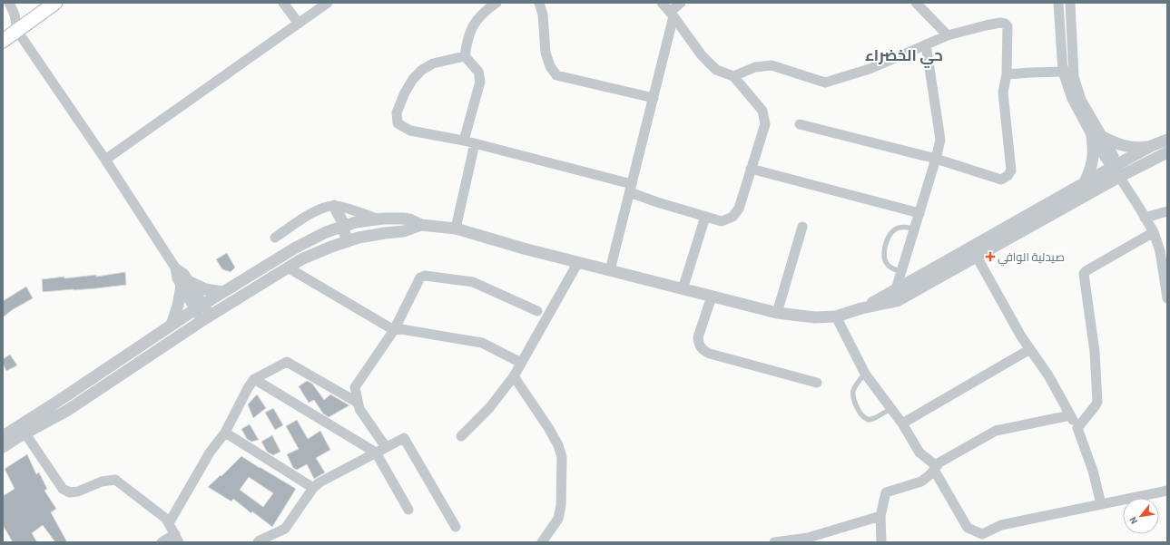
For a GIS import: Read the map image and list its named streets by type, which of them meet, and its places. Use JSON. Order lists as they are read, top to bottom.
{
  "districts": ["حي الخضراء"],
  "places": {
    "health": ["صيدلية الوافي"]
  },
  "north": "bottom left"
}
